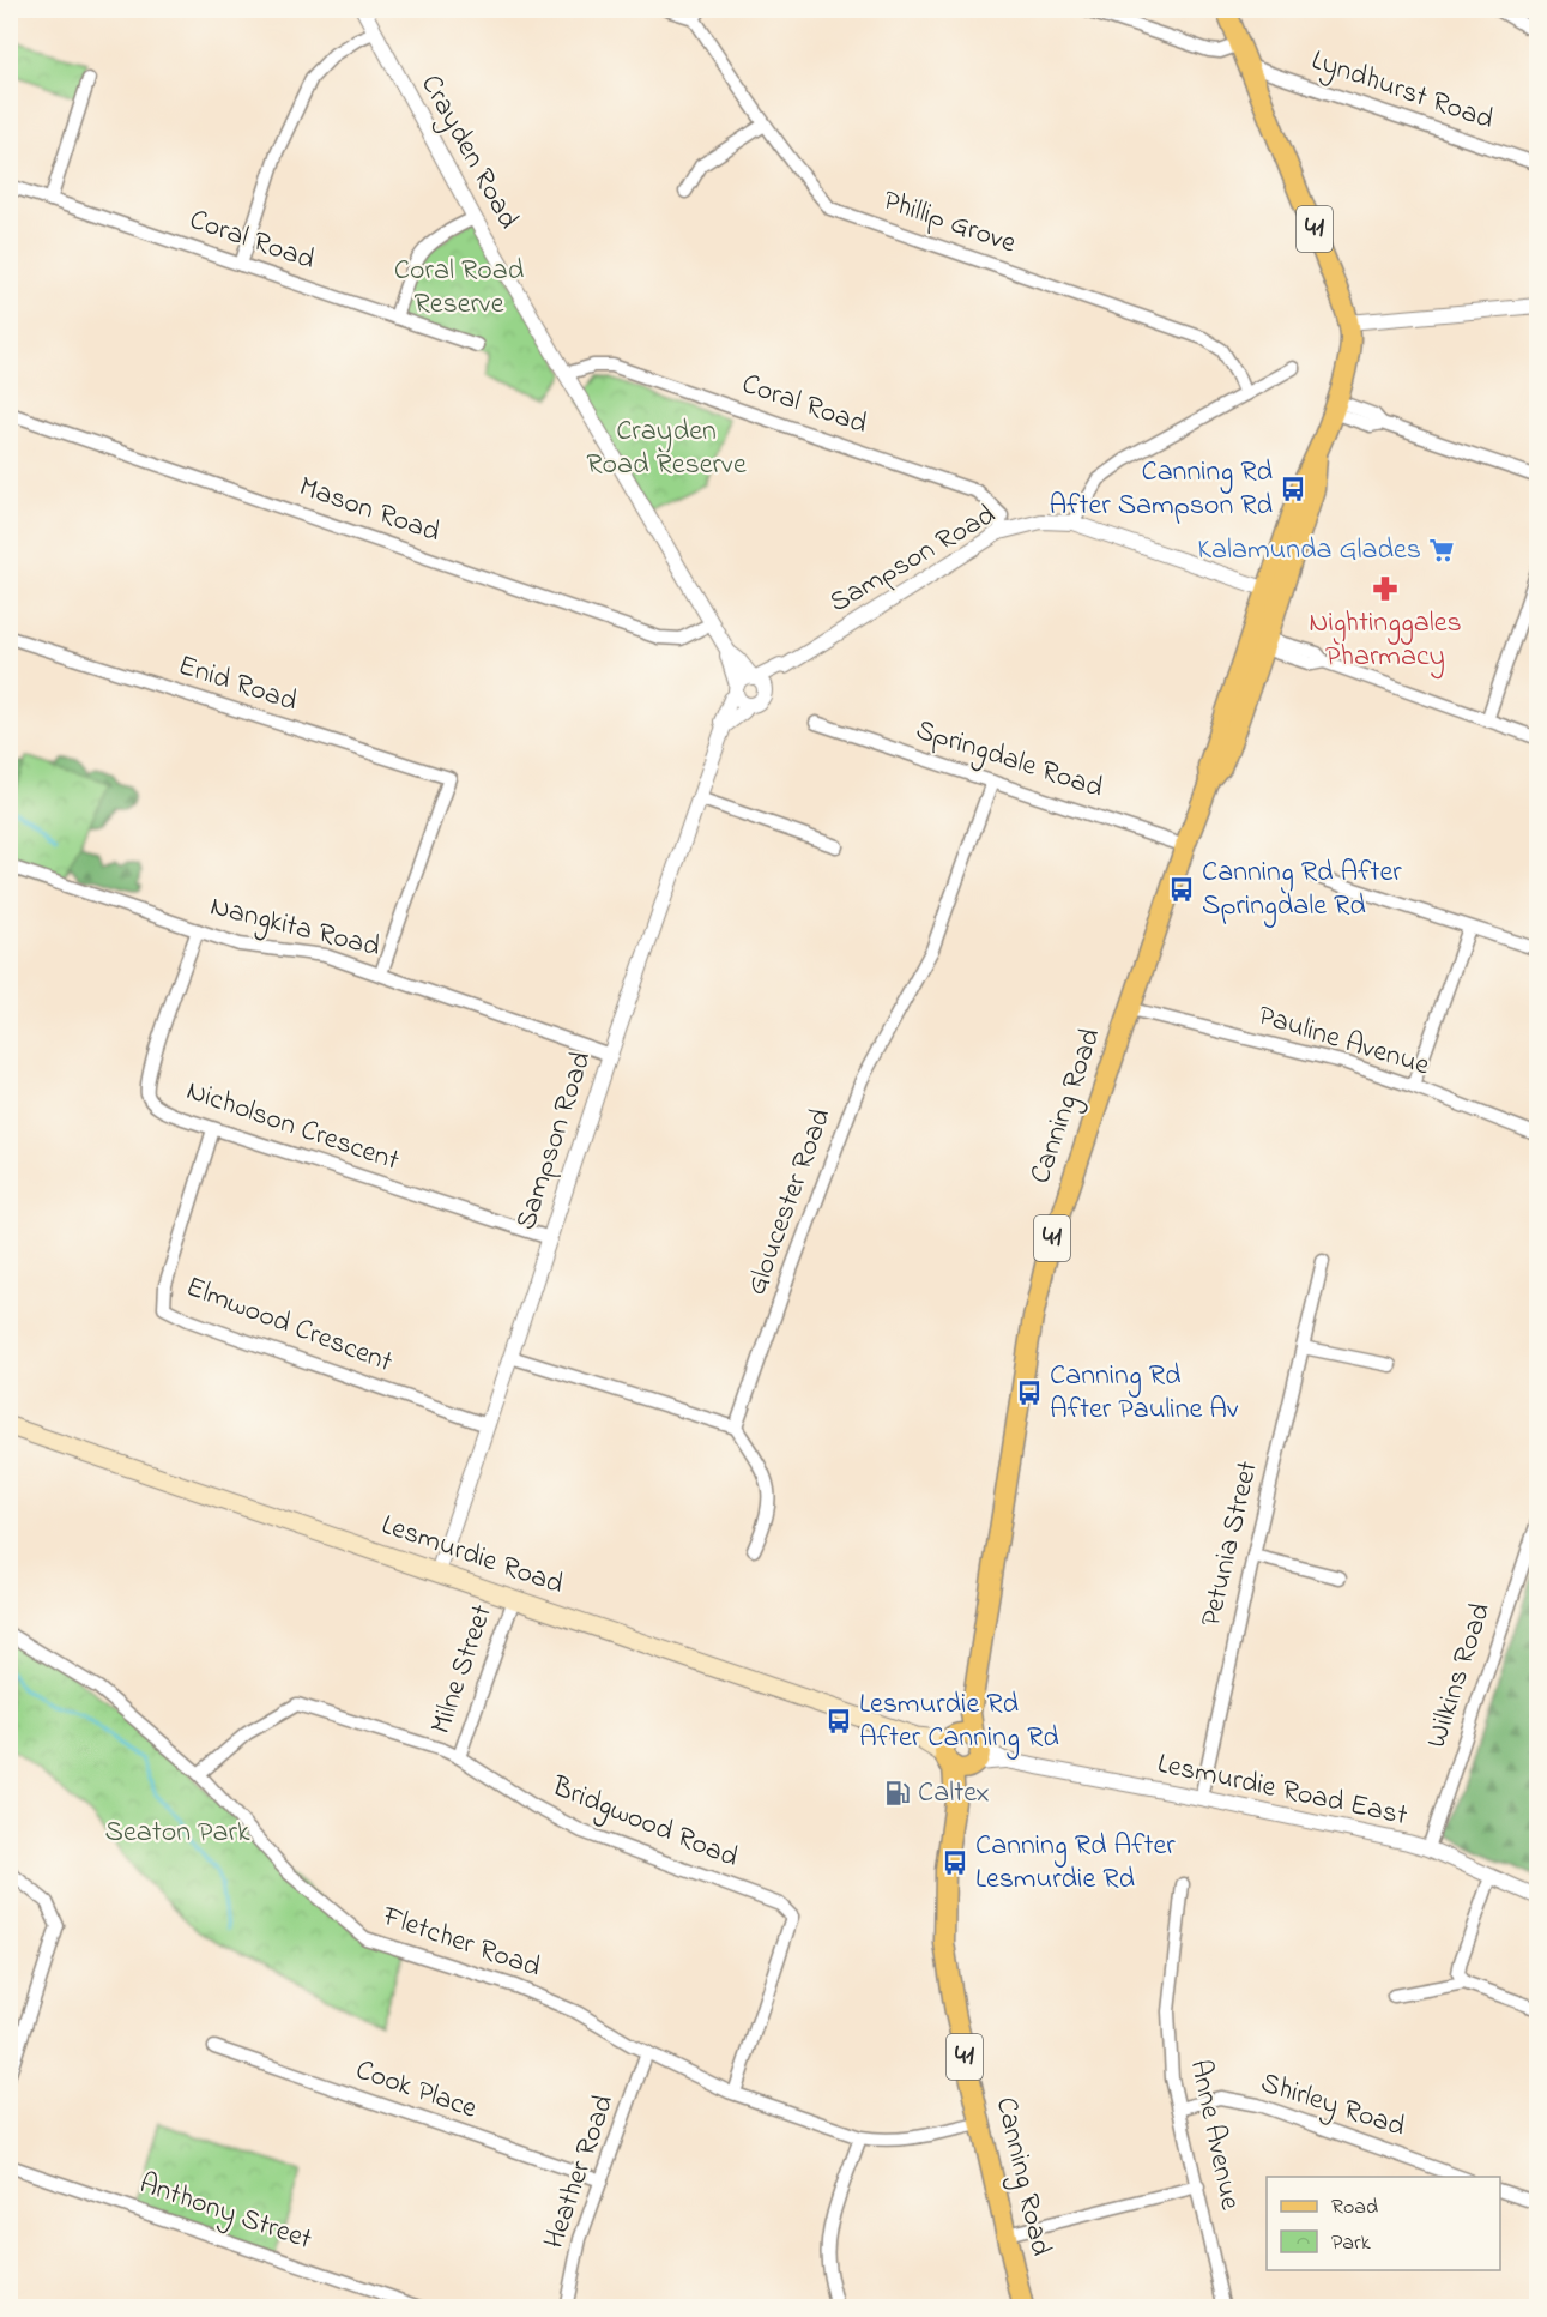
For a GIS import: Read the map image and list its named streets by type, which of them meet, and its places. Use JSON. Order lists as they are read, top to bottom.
{
  "streets": {
    "main road": ["41", "Canning Road", "Lesmurdie Road"],
    "street": [
      "Lyndhurst Road",
      "Crayden Road",
      "Phillip Grove",
      "Coral Road",
      "Mason Road",
      "Sampson Road",
      "Enid Road",
      "Springdale Road",
      "Nangkita Road",
      "Pauline Avenue",
      "Nicholson Crescent",
      "Gloucester Road",
      "Elmwood Crescent",
      "Petunia Street",
      "Milne Street",
      "Wilkins Road",
      "Lesmurdie Road East",
      "Bridgwood Road",
      "Fletcher Road",
      "Cook Place",
      "Shirley Road",
      "Anne Avenue",
      "Heather Road",
      "Anthony Street"
    ]
  },
  "crossings": [
    ["Lyndhurst Road", "Canning Road"],
    ["Crayden Road", "Coral Road"],
    ["Crayden Road", "Mason Road"],
    ["Crayden Road", "Sampson Road"],
    ["Coral Road", "Sampson Road"],
    ["Sampson Road", "Nangkita Road"],
    ["Sampson Road", "Canning Road"],
    ["Sampson Road", "Nicholson Crescent"],
    ["Sampson Road", "Elmwood Crescent"],
    ["Sampson Road", "Lesmurdie Road"],
    ["Enid Road", "Nangkita Road"],
    ["Springdale Road", "Canning Road"],
    ["Springdale Road", "Gloucester Road"],
    ["Nangkita Road", "Nicholson Crescent"],
    ["Pauline Avenue", "Canning Road"],
    ["Canning Road", "Lesmurdie Road"],
    ["Canning Road", "Lesmurdie Road East"],
    ["Canning Road", "Fletcher Road"],
    ["Nicholson Crescent", "Elmwood Crescent"],
    ["Petunia Street", "Lesmurdie Road East"],
    ["Lesmurdie Road", "Milne Street"],
    ["Lesmurdie Road", "Lesmurdie Road East"],
    ["Milne Street", "Bridgwood Road"],
    ["Wilkins Road", "Lesmurdie Road East"],
    ["Bridgwood Road", "Fletcher Road"],
    ["Fletcher Road", "Heather Road"],
    ["Cook Place", "Heather Road"],
    ["Shirley Road", "Anne Avenue"]
  ],
  "parks": ["Coral Road Reserve", "Crayden Road Reserve", "Seaton Park"],
  "places": {
    "bus stop": [
      "Canning Rd After Sampson Rd",
      "Canning Rd After Springdale Rd",
      "Canning Rd After Pauline Av",
      "Lesmurdie Rd After Canning Rd",
      "Canning Rd After Lesmurdie Rd"
    ],
    "supermarket": ["Kalamunda Glades"],
    "pharmacy": ["Nightinggales Pharmacy"],
    "fuel station": ["Caltex"]
  },
  "legend": ["Road", "Park"]
}
